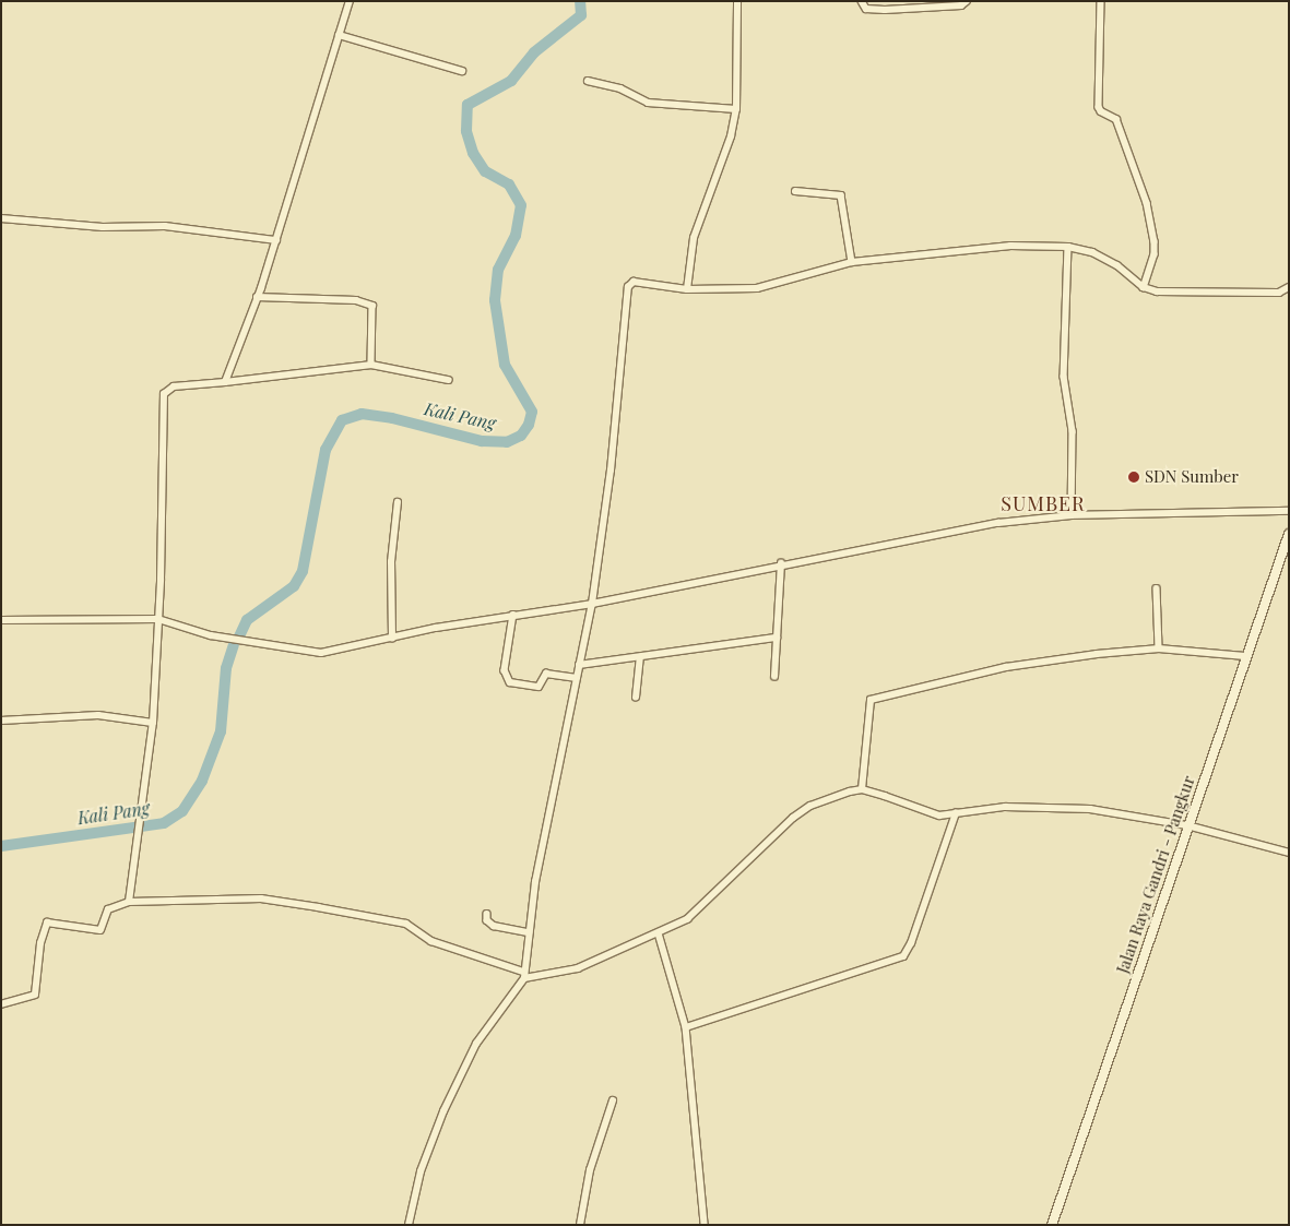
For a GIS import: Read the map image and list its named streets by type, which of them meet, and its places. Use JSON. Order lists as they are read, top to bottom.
{
  "streets": {
    "street": ["Jalan Raya Gandri - Pangkur"]
  },
  "districts": ["SUMBER"],
  "water": ["Kali Pang"],
  "places": ["SDN Sumber"]
}
